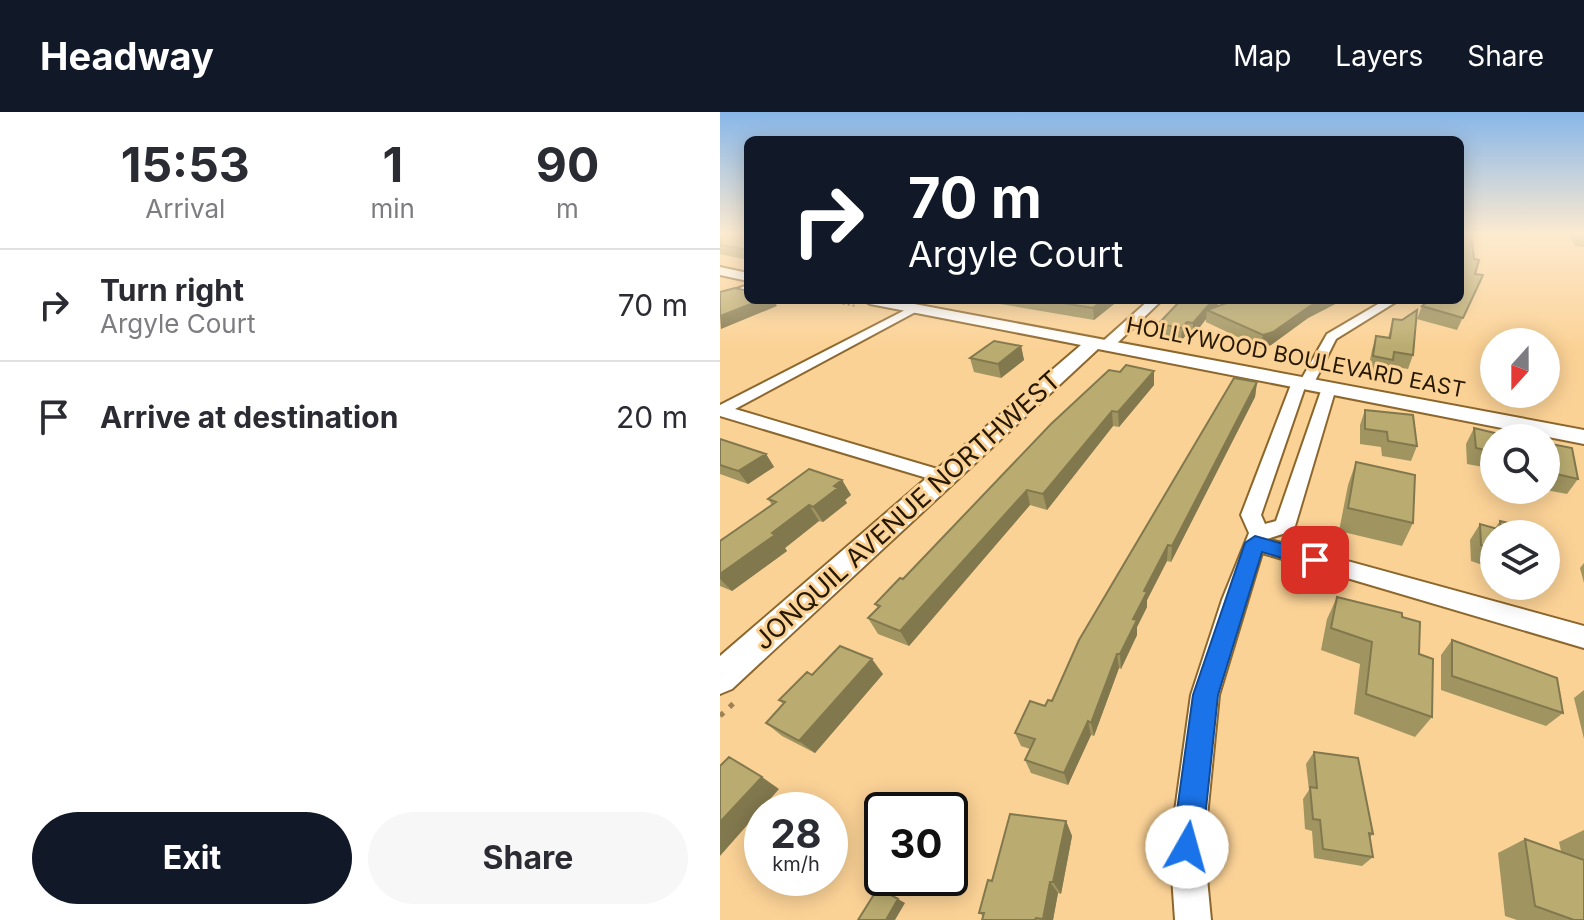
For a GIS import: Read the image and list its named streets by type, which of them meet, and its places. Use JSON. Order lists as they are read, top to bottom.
{
  "streets": {
    "street": ["HOLLYWOOD BOULEVARD EAST", "JONQUIL AVENUE NORTHWEST"]
  },
  "crossings": [
    ["HOLLYWOOD BOULEVARD EAST", "JONQUIL AVENUE NORTHWEST"]
  ],
  "north": "bottom",
  "page": {
    "header": "Headway",
    "nav": ["Map", "Layers", "Share"],
    "eta": [
      "15:53",
      "Arrival",
      "1",
      "min",
      "90",
      "m"
    ],
    "turn": ["70 m", "Argyle Court"],
    "list": [
      {
        "name": "Turn right",
        "note": "Argyle Court",
        "value": "70 m"
      },
      {
        "name": "Arrive at destination",
        "value": "20 m"
      }
    ],
    "speed": "28 km/h",
    "limit": "30",
    "buttons": ["Exit", "Share"]
  }
}
